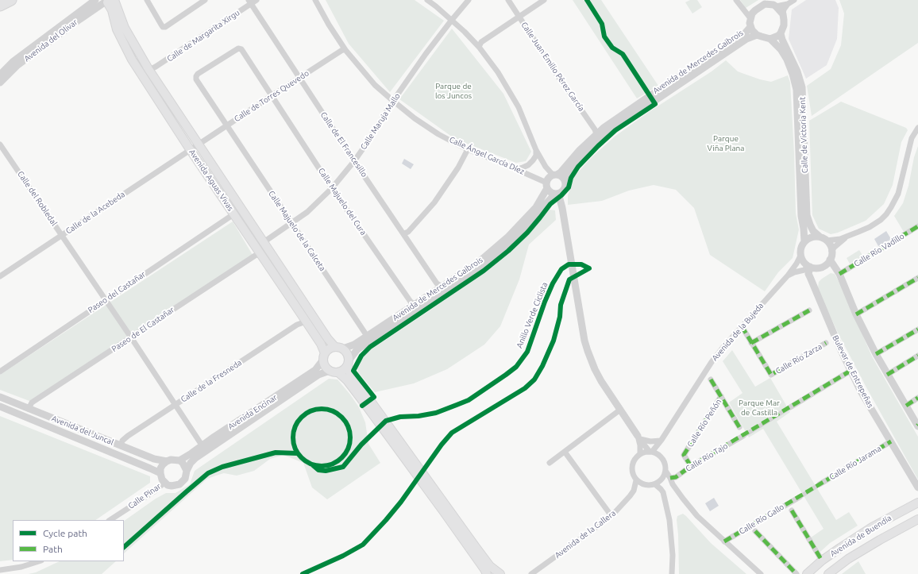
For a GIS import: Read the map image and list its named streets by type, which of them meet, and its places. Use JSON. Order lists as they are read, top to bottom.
{
  "streets": {
    "main road": ["Avenida Aguas Vivas", "Avenida de Buendía"],
    "street": [
      "Calle de Margarita Xirgu",
      "Avenida del Olivar",
      "Avenida de Mercedes Gaibrois",
      "Calle Juan Emilio Pérez García",
      "Calle de Torres Quevedo",
      "Calle Maruja Mallo",
      "Calle de Victoria Kent",
      "Calle de El Francesillo",
      "Calle Ángel García Díez",
      "Calle del Robledal",
      "Calle Majuelo del Cura",
      "Calle de la Acebeda",
      "Calle Majuelo de la Calceta",
      "Calle Río Vadillo",
      "Paseo del Castañar",
      "Paseo de El Castañar",
      "Avenida de la Bujeda",
      "Calle Río Zarza",
      "Bulevar de Entrepeñas",
      "Calle de la Fresneda",
      "Avenida Encinar",
      "Calle Río Peñón",
      "Avenida del Juncal",
      "Calle Río Tajo",
      "Calle Río Jarama",
      "Calle Pinar",
      "Calle Río Gallo",
      "Avenida de la Callera"
    ],
    "cycle path": ["Anillo Verde Ciclista"]
  },
  "crossings": [
    ["Calle de Margarita Xirgu", "Calle de El Francesillo"],
    ["Calle de Margarita Xirgu", "Avenida Aguas Vivas"],
    ["Avenida del Olivar", "Avenida Aguas Vivas"],
    ["Avenida de Mercedes Gaibrois", "Calle Juan Emilio Pérez García"],
    ["Avenida de Mercedes Gaibrois", "Calle de Victoria Kent"],
    ["Avenida de Mercedes Gaibrois", "Calle de El Francesillo"],
    ["Avenida de Mercedes Gaibrois", "Calle Ángel García Díez"],
    ["Avenida de Mercedes Gaibrois", "Avenida Aguas Vivas"],
    ["Avenida de Mercedes Gaibrois", "Calle Majuelo del Cura"],
    ["Avenida de Mercedes Gaibrois", "Calle Majuelo de la Calceta"],
    ["Avenida de Mercedes Gaibrois", "Avenida Encinar"],
    ["Calle de Torres Quevedo", "Calle de El Francesillo"],
    ["Calle de Torres Quevedo", "Calle Ángel García Díez"],
    ["Calle de Torres Quevedo", "Avenida Aguas Vivas"],
    ["Calle de Torres Quevedo", "Calle Majuelo del Cura"],
    ["Calle de Torres Quevedo", "Calle de la Acebeda"],
    ["Calle de Torres Quevedo", "Calle Majuelo de la Calceta"],
    ["Calle Maruja Mallo", "Calle de El Francesillo"],
    ["Calle Maruja Mallo", "Calle Ángel García Díez"],
    ["Calle Maruja Mallo", "Avenida Aguas Vivas"],
    ["Calle Maruja Mallo", "Calle Majuelo del Cura"],
    ["Calle Maruja Mallo", "Calle Majuelo de la Calceta"],
    ["Calle de Victoria Kent", "Avenida de la Bujeda"],
    ["Calle de Victoria Kent", "Bulevar de Entrepeñas"],
    ["Avenida Aguas Vivas", "Calle de la Acebeda"],
    ["Avenida Aguas Vivas", "Paseo del Castañar"],
    ["Avenida Aguas Vivas", "Paseo de El Castañar"],
    ["Avenida Aguas Vivas", "Calle de la Fresneda"],
    ["Avenida Aguas Vivas", "Avenida Encinar"],
    ["Calle del Robledal", "Calle de la Acebeda"],
    ["Calle del Robledal", "Paseo del Castañar"],
    ["Calle del Robledal", "Paseo de El Castañar"],
    ["Calle del Robledal", "Calle de la Fresneda"],
    ["Calle del Robledal", "Avenida Encinar"],
    ["Calle Majuelo del Cura", "Calle Majuelo de la Calceta"],
    ["Paseo de El Castañar", "Avenida del Juncal"],
    ["Avenida de la Bujeda", "Calle Río Zarza"],
    ["Avenida de la Bujeda", "Bulevar de Entrepeñas"],
    ["Avenida de la Bujeda", "Avenida de la Callera"],
    ["Bulevar de Entrepeñas", "Calle Río Jarama"],
    ["Calle de la Fresneda", "Avenida del Juncal"],
    ["Avenida Encinar", "Avenida del Juncal"],
    ["Avenida Encinar", "Calle Pinar"],
    ["Calle Río Peñón", "Calle Río Tajo"],
    ["Avenida del Juncal", "Calle Pinar"]
  ],
  "parks": ["Parque de los Juncos", "Parque Viña Plana", "Parque Mar de Castilla"],
  "legend": ["Cycle path", "Path"]
}
